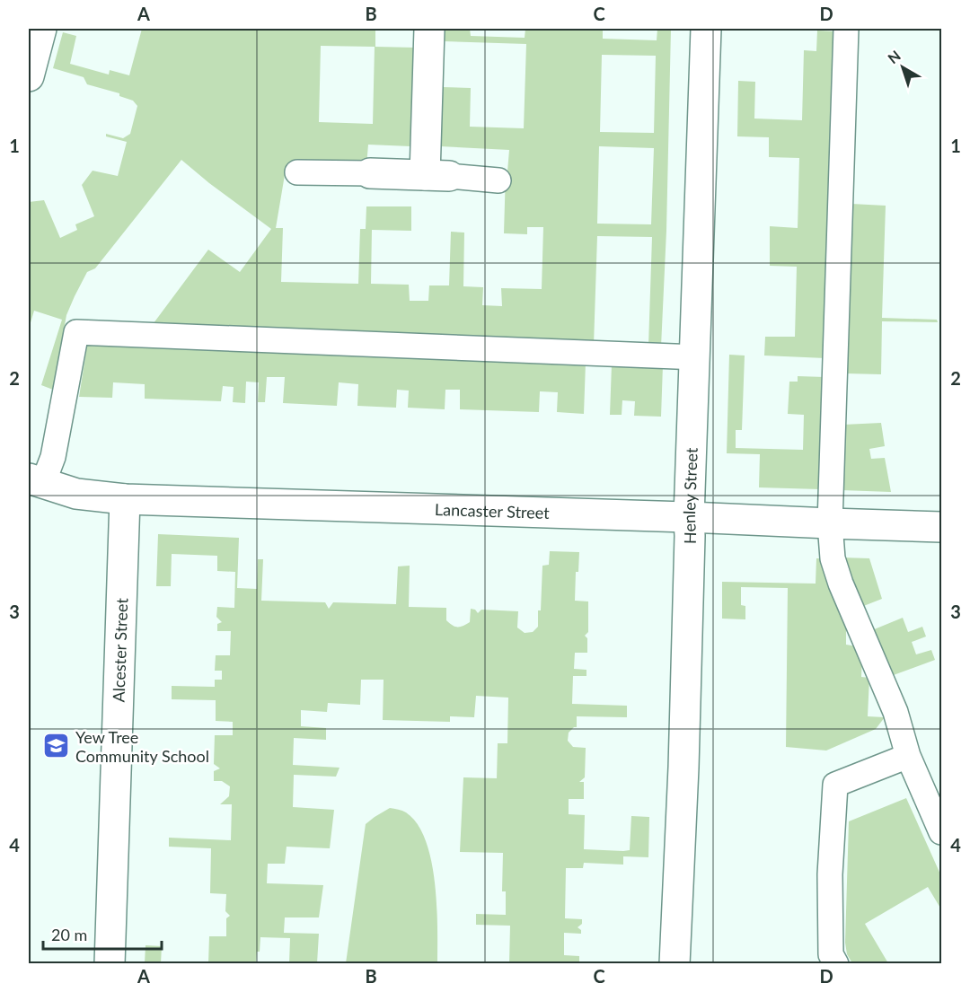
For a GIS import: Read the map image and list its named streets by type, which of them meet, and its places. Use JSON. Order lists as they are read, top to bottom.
{
  "streets": {
    "street": ["Henley Street", "Lancaster Street", "Alcester Street"]
  },
  "crossings": [
    ["Henley Street", "Lancaster Street"],
    ["Lancaster Street", "Alcester Street"]
  ],
  "places": {
    "school or university": ["Yew Tree Community School"]
  },
  "scale_bar": "20 m",
  "north": "top left",
  "grid": {
    "columns": [
      "A",
      "B",
      "C",
      "D"
    ],
    "rows": [
      "1",
      "2",
      "3",
      "4"
    ]
  }
}
